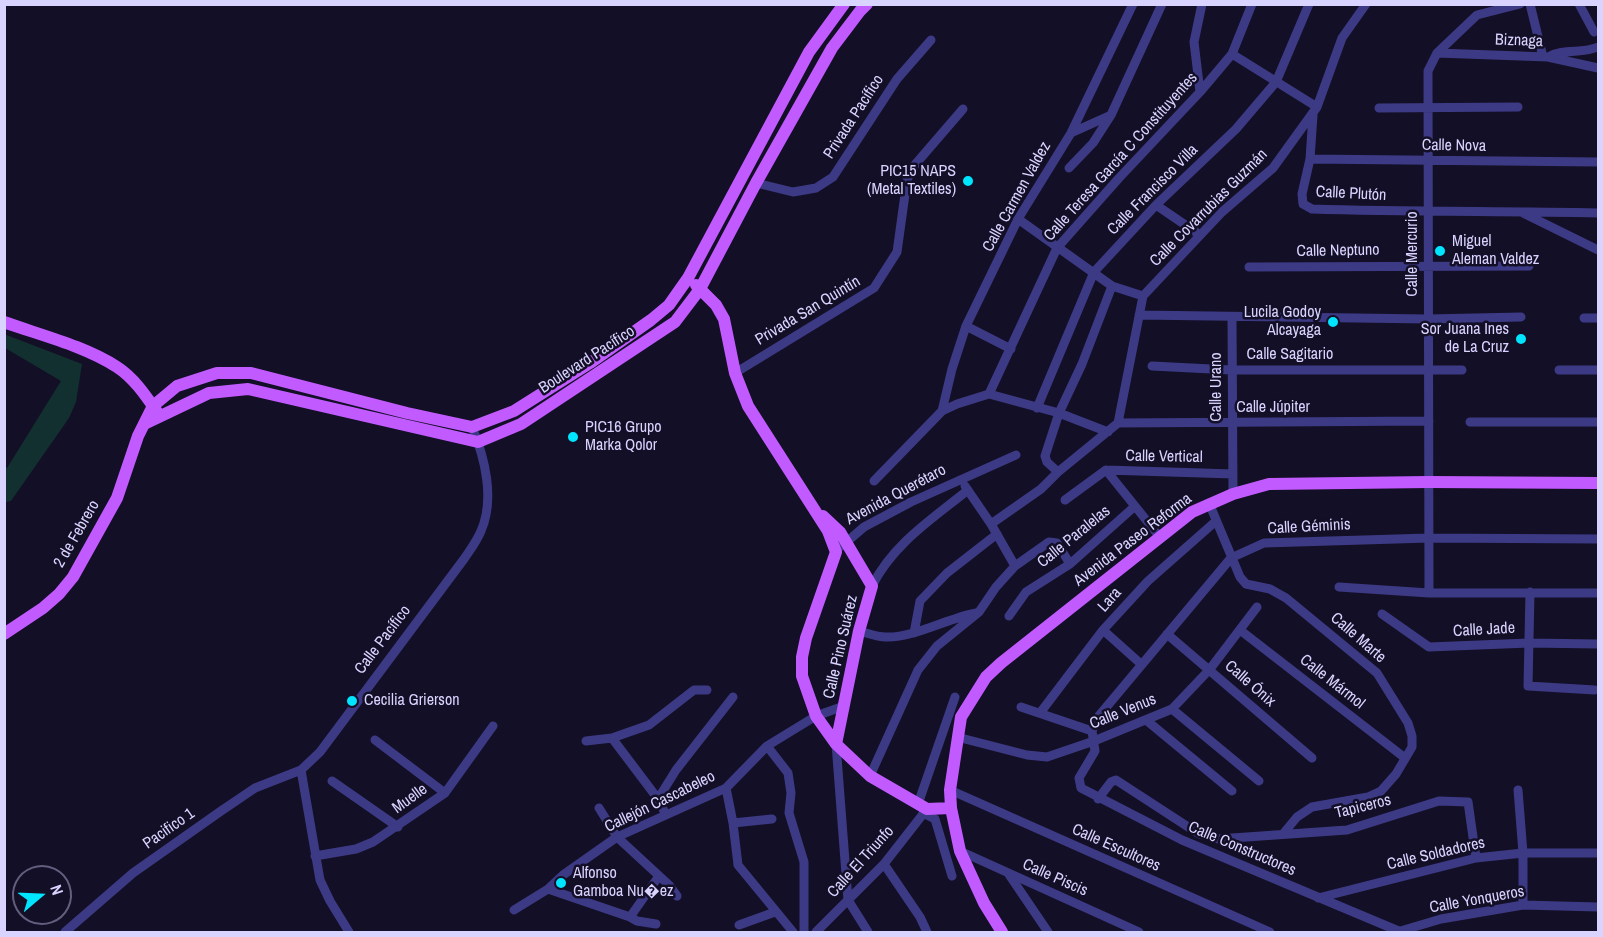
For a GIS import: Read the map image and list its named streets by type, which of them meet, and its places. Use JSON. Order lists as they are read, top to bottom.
{
  "streets": {
    "main road": [
      "Boulevard Pacífico",
      "Avenida Querétaro",
      "2 de Febrero",
      "Avenida Paseo Reforma",
      "Calle Pino Suárez"
    ],
    "street": [
      "Biznaga",
      "Privada Pacífico",
      "Calle Nova",
      "Calle Teresa García C Constituyentes",
      "Calle Francisco Villa",
      "Calle Plutón",
      "Calle Carmen Valdez",
      "Calle Covarrubias Guzmán",
      "Calle Neptuno",
      "Calle Mercurio",
      "Privada San Quintín",
      "Calle Sagitario",
      "Calle Urano",
      "Calle Júpiter",
      "Calle Vertical",
      "Calle Géminis",
      "Calle Paralelas",
      "Lara",
      "Calle Jade",
      "Calle Marte",
      "Calle Pacífico",
      "Calle Mármol",
      "Calle Ónix",
      "Calle Venus",
      "Muelle",
      "Callejón Cascabeleo",
      "Tapiceros",
      "Pacifico 1",
      "Calle Escultores",
      "Calle Constructores",
      "Calle Soldadores",
      "Calle El Triunfo",
      "Calle Piscis",
      "Calle Yonqueros"
    ]
  },
  "crossings": [
    ["Biznaga", "Calle Mercurio"],
    ["Privada Pacífico", "Boulevard Pacífico"],
    ["Calle Nova", "Calle Plutón"],
    ["Calle Nova", "Calle Mercurio"],
    ["Calle Plutón", "Calle Covarrubias Guzmán"],
    ["Calle Plutón", "Calle Mercurio"],
    ["Calle Neptuno", "Calle Mercurio"],
    ["Calle Mercurio", "Calle Sagitario"],
    ["Calle Mercurio", "Calle Júpiter"],
    ["Calle Mercurio", "Calle Géminis"],
    ["Calle Mercurio", "Avenida Paseo Reforma"],
    ["Calle Sagitario", "Calle Urano"],
    ["Boulevard Pacífico", "Calle Pacífico"],
    ["Calle Urano", "Calle Júpiter"],
    ["Calle Urano", "Calle Vertical"],
    ["Calle Urano", "Avenida Paseo Reforma"],
    ["Calle Vertical", "Calle Paralelas"],
    ["Calle Vertical", "Avenida Paseo Reforma"],
    ["Avenida Querétaro", "Calle Pino Suárez"],
    ["Avenida Querétaro", "Callejón Cascabeleo"],
    ["Avenida Querétaro", "Calle El Triunfo"],
    ["Calle Géminis", "Calle Marte"],
    ["Calle Géminis", "Calle Ónix"],
    ["Calle Géminis", "Calle Venus"],
    ["Calle Géminis", "Calle Constructores"],
    ["Avenida Paseo Reforma", "Calle Marte"],
    ["Avenida Paseo Reforma", "Calle Venus"],
    ["Avenida Paseo Reforma", "Calle Escultores"],
    ["Avenida Paseo Reforma", "Calle Piscis"],
    ["Lara", "Calle Marte"],
    ["Calle Marte", "Calle Mármol"],
    ["Calle Marte", "Tapiceros"],
    ["Calle Pacífico", "Pacifico 1"],
    ["Calle Pino Suárez", "Callejón Cascabeleo"],
    ["Calle Mármol", "Calle Venus"],
    ["Calle Ónix", "Calle Venus"],
    ["Tapiceros", "Calle Constructores"],
    ["Tapiceros", "Calle Soldadores"],
    ["Calle Constructores", "Calle Soldadores"],
    ["Calle Constructores", "Calle Yonqueros"]
  ],
  "places": [
    "PIC15 NAPS (Metal Textiles)",
    "Miguel Aleman Valdez",
    "Lucila Godoy Alcayaga",
    "Sor Juana Ines de La Cruz",
    "PIC16 Grupo Marka Qolor",
    "Cecilia Grierson",
    "Alfonso Gamboa Nu�ez"
  ],
  "north": "right"
}
